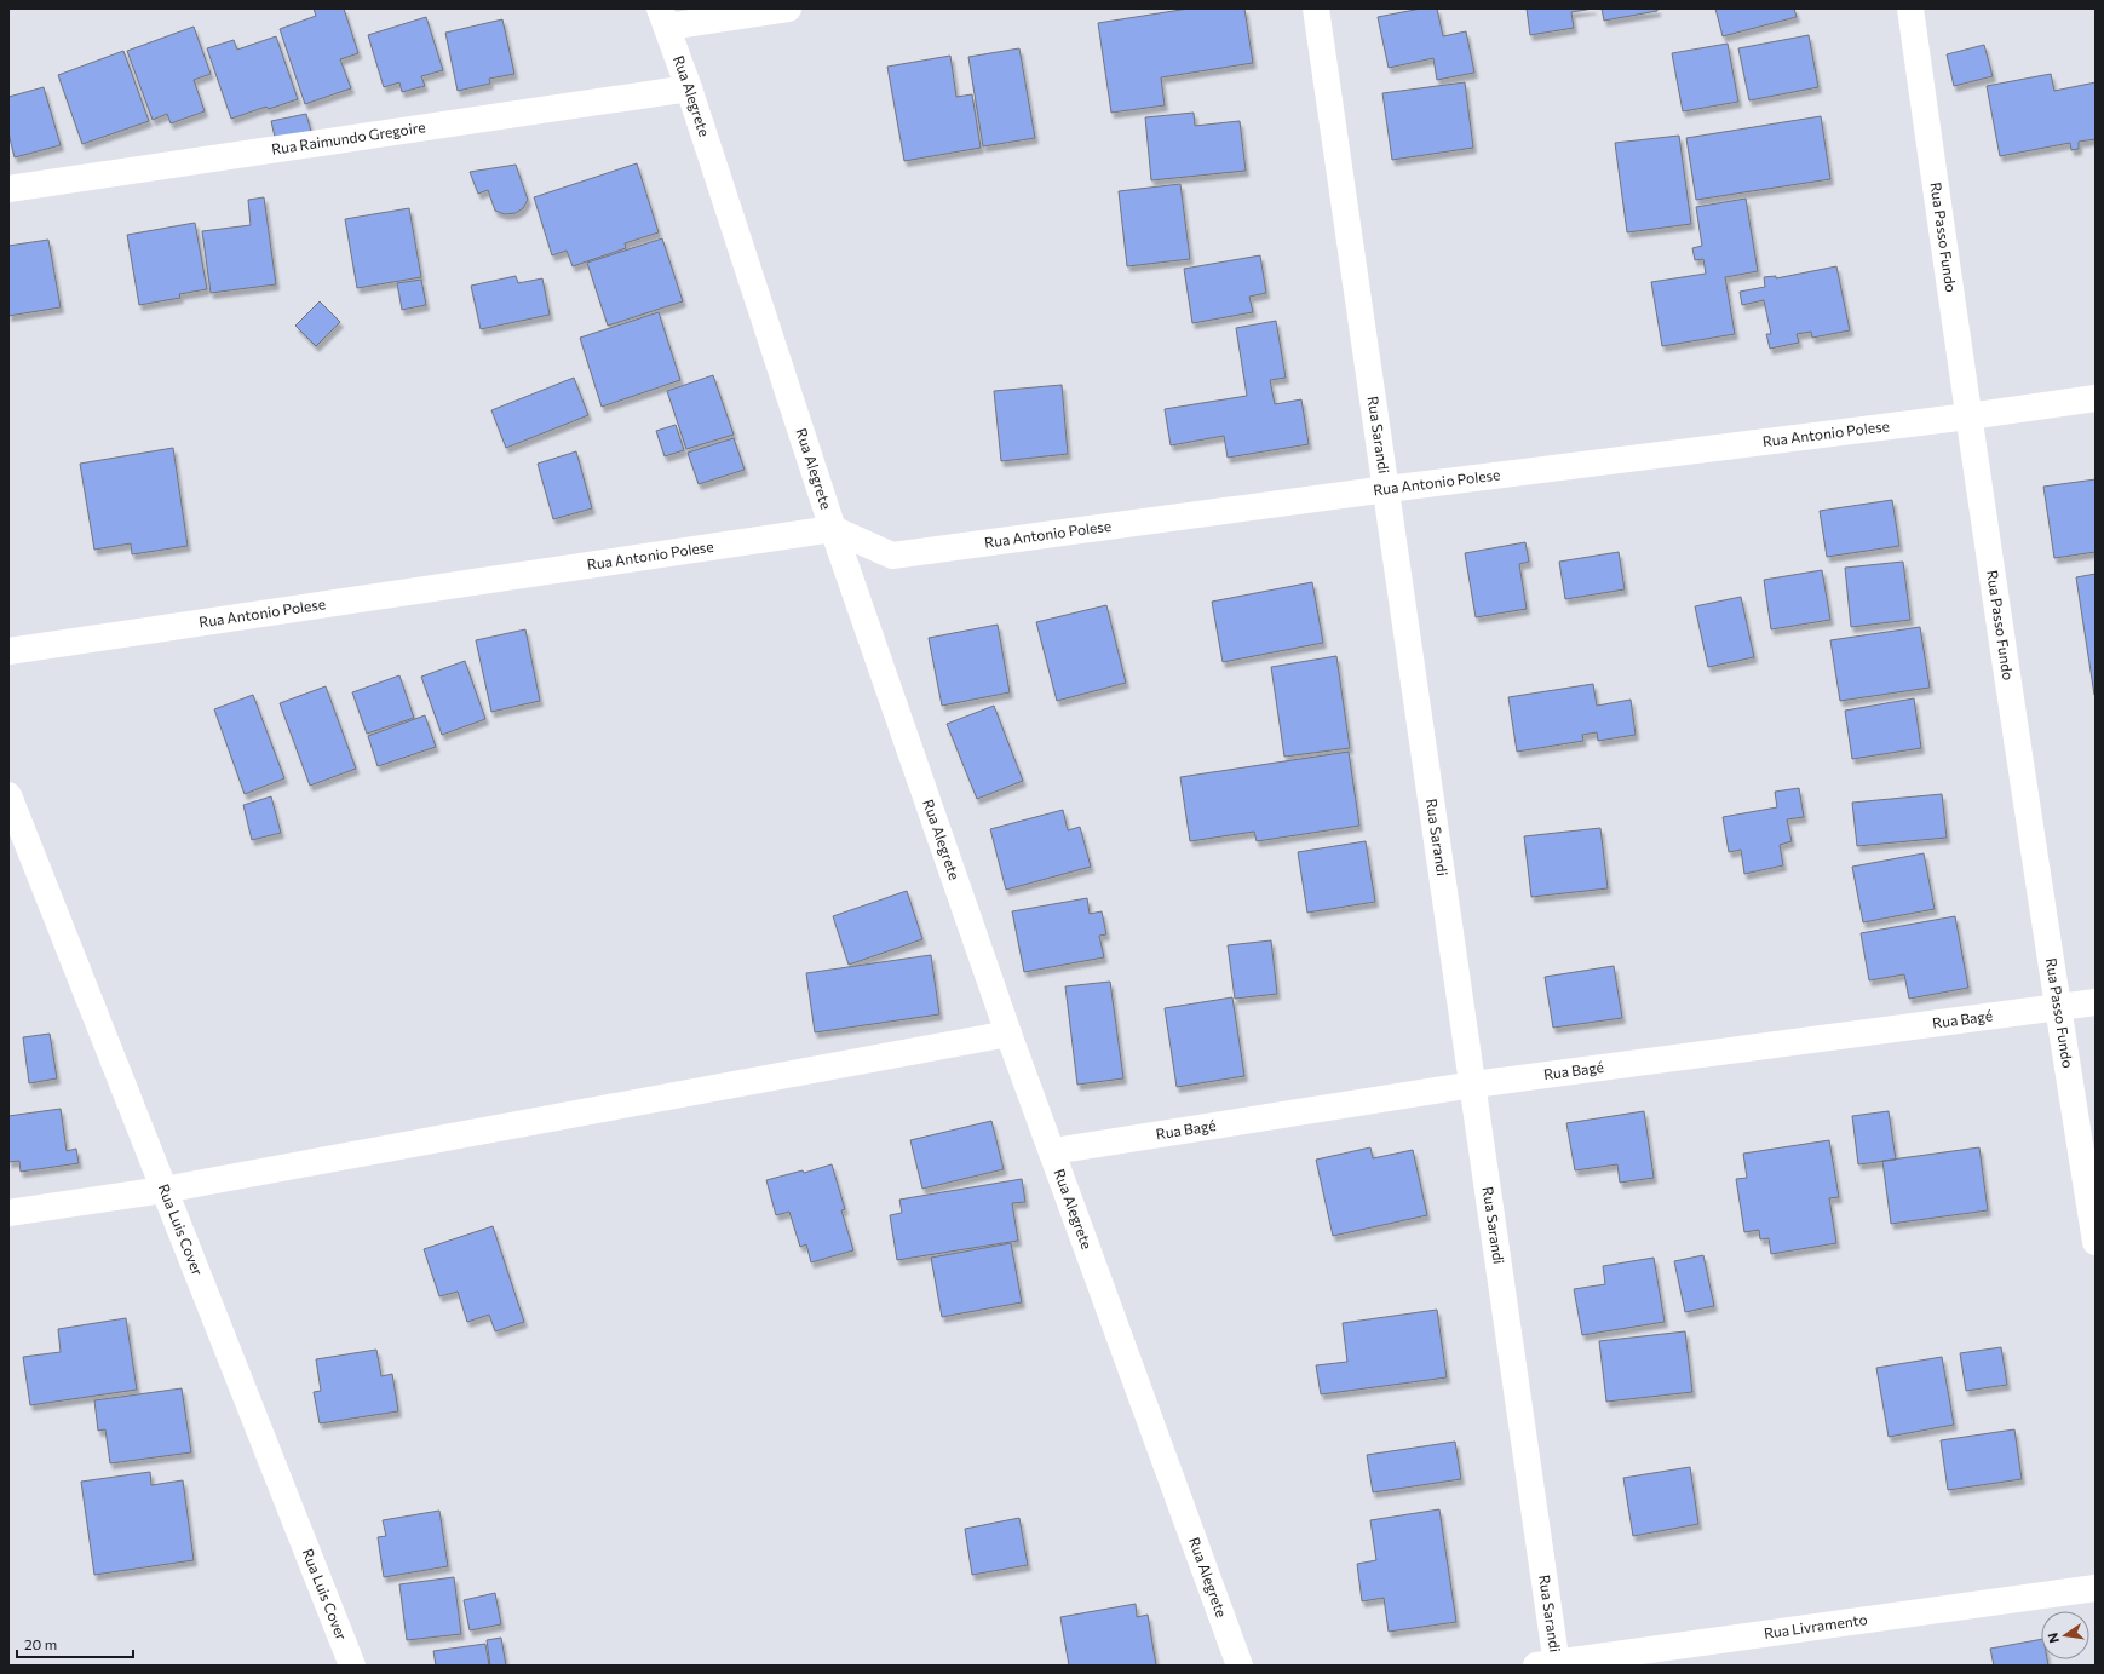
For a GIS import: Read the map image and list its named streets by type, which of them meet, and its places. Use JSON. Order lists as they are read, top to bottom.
{
  "streets": {
    "street": [
      "Rua Alegrete",
      "Rua Raimundo Gregoire",
      "Rua Passo Fundo",
      "Rua Sarandi",
      "Rua Antonio Polese",
      "Rua Bagé",
      "Rua Luis Cover",
      "Rua Livramento"
    ]
  },
  "crossings": [
    ["Rua Alegrete", "Rua Raimundo Gregoire"],
    ["Rua Alegrete", "Rua Antonio Polese"],
    ["Rua Alegrete", "Rua Bagé"],
    ["Rua Passo Fundo", "Rua Antonio Polese"],
    ["Rua Passo Fundo", "Rua Bagé"],
    ["Rua Sarandi", "Rua Antonio Polese"],
    ["Rua Sarandi", "Rua Bagé"],
    ["Rua Sarandi", "Rua Livramento"]
  ],
  "scale_bar": "20 m",
  "north": "left"
}
